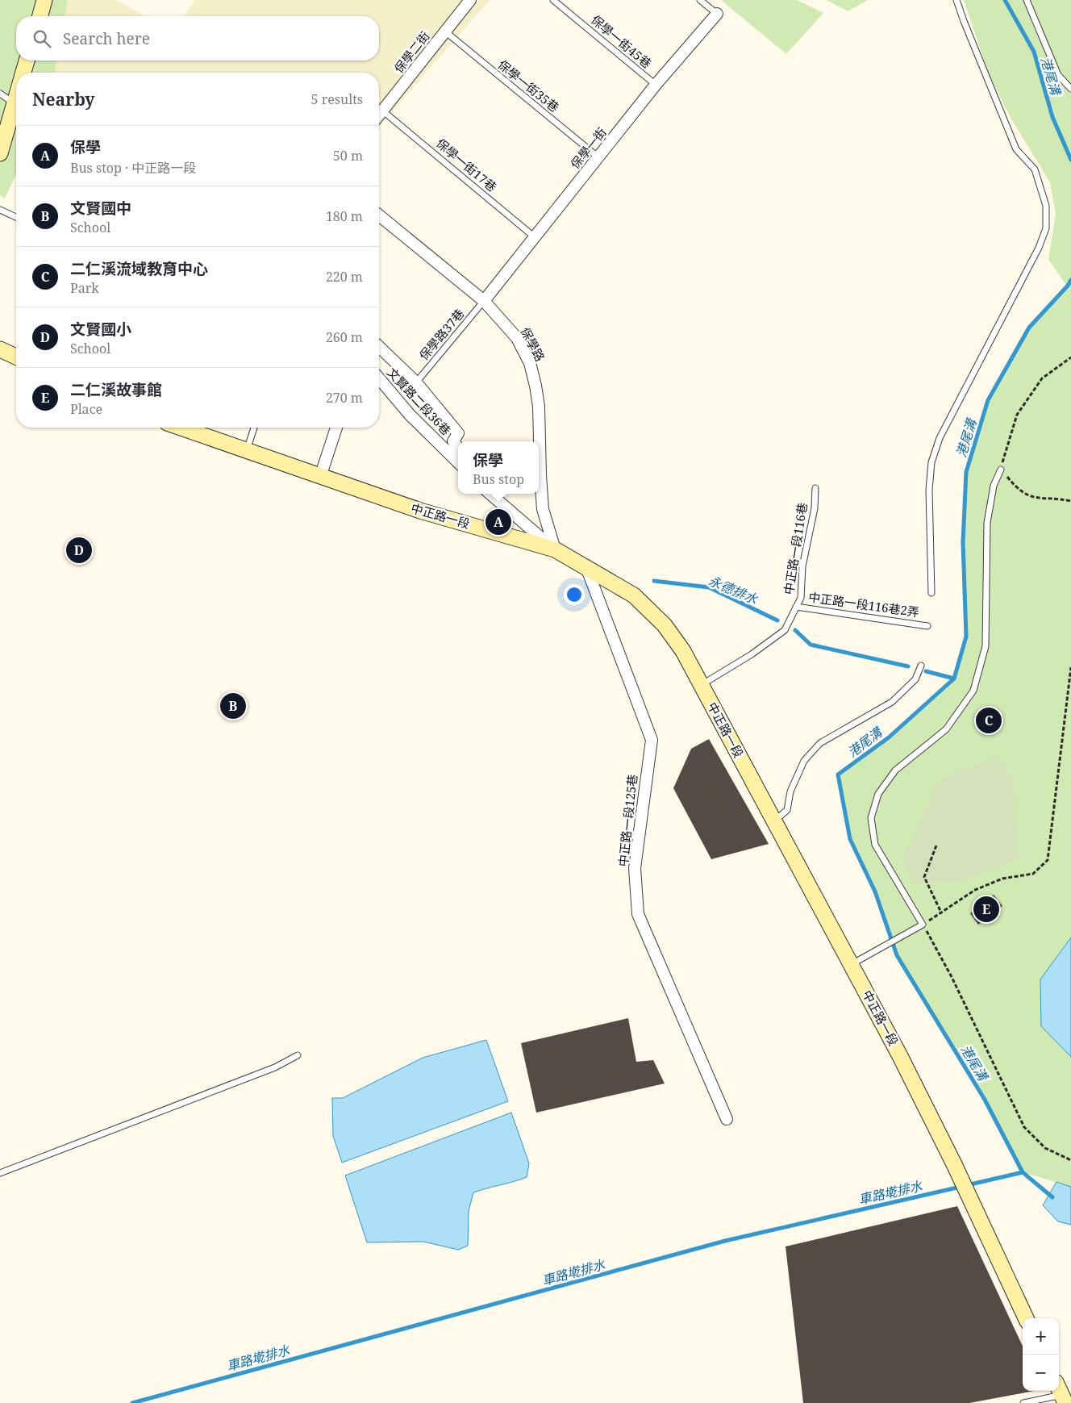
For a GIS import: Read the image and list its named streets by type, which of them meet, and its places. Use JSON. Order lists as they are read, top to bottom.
{
  "streets": {
    "main road": ["中正路一段"],
    "street": [
      "保學二街",
      "保學一街",
      "保學路",
      "文賢路二段36巷",
      "中正路一段125巷"
    ],
    "lane": [
      "保學一街45巷",
      "保學一街35巷",
      "保學一街17巷",
      "保學路37巷",
      "中正路一段116巷",
      "中正路一段116巷2弄"
    ]
  },
  "crossings": [
    ["保學一街45巷", "保學一街"],
    ["保學二街", "保學一街35巷"],
    ["保學二街", "保學一街17巷"],
    ["保學一街35巷", "保學一街"],
    ["保學一街", "保學一街17巷"],
    ["保學一街", "保學路37巷"],
    ["保學一街", "保學路"],
    ["保學路37巷", "保學路"],
    ["保學路", "中正路一段"],
    ["中正路一段", "中正路一段116巷"],
    ["中正路一段", "中正路一段125巷"],
    ["中正路一段116巷", "中正路一段116巷2弄"]
  ],
  "water": ["港尾溝", "永德排水", "車路墘排水"],
  "page": {
    "search": "Search here",
    "heading": ["Nearby", "5 results"],
    "list": [
      {
        "mark": "A",
        "name": "保學",
        "note": "Bus stop · 中正路一段",
        "value": "50 m"
      },
      {
        "mark": "B",
        "name": "文賢國中",
        "note": "School",
        "value": "180 m"
      },
      {
        "mark": "C",
        "name": "二仁溪流域教育中心",
        "note": "Park",
        "value": "220 m"
      },
      {
        "mark": "D",
        "name": "文賢國小",
        "note": "School",
        "value": "260 m"
      },
      {
        "mark": "E",
        "name": "二仁溪故事館",
        "note": "Place",
        "value": "270 m"
      }
    ],
    "popup": ["保學", "Bus stop"],
    "pins": [
      "A",
      "D",
      "B",
      "C",
      "E"
    ],
    "map_buttons": ["+", "−"]
  }
}
